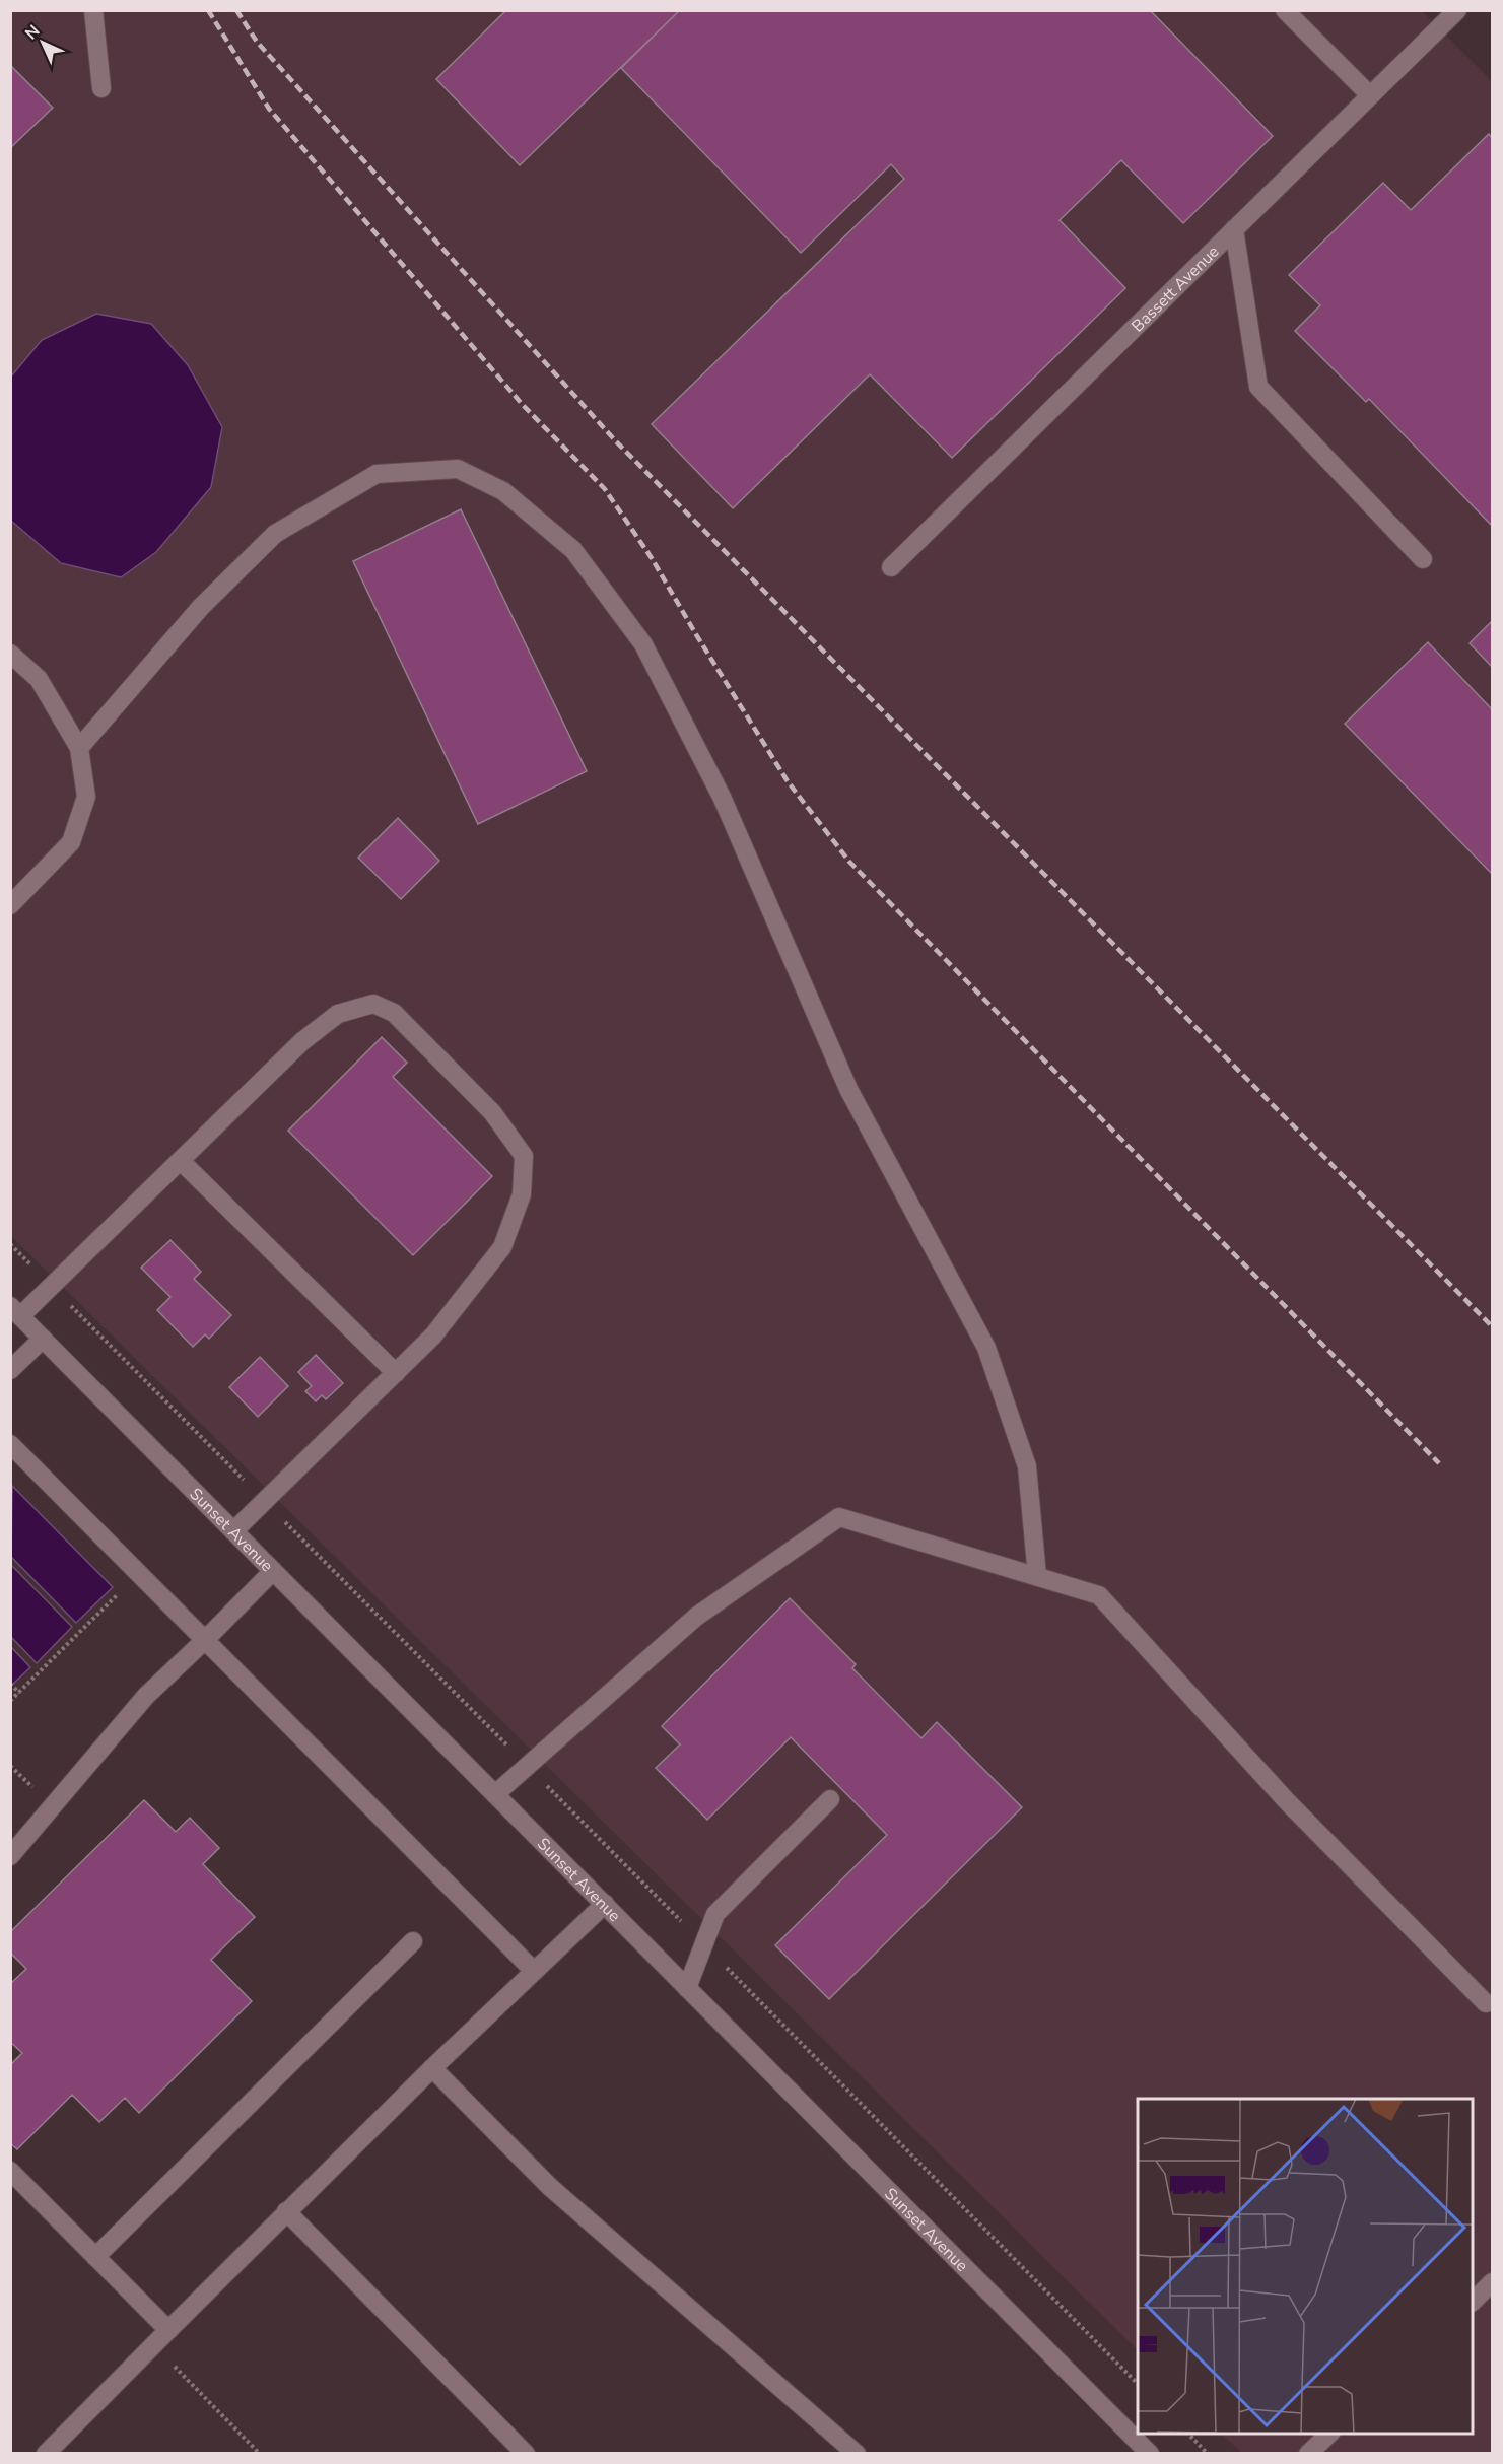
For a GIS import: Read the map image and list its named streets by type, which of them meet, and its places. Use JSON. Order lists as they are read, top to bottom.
{
  "streets": {
    "street": ["Bassett Avenue", "Sunset Avenue"]
  },
  "north": "top left"
}
